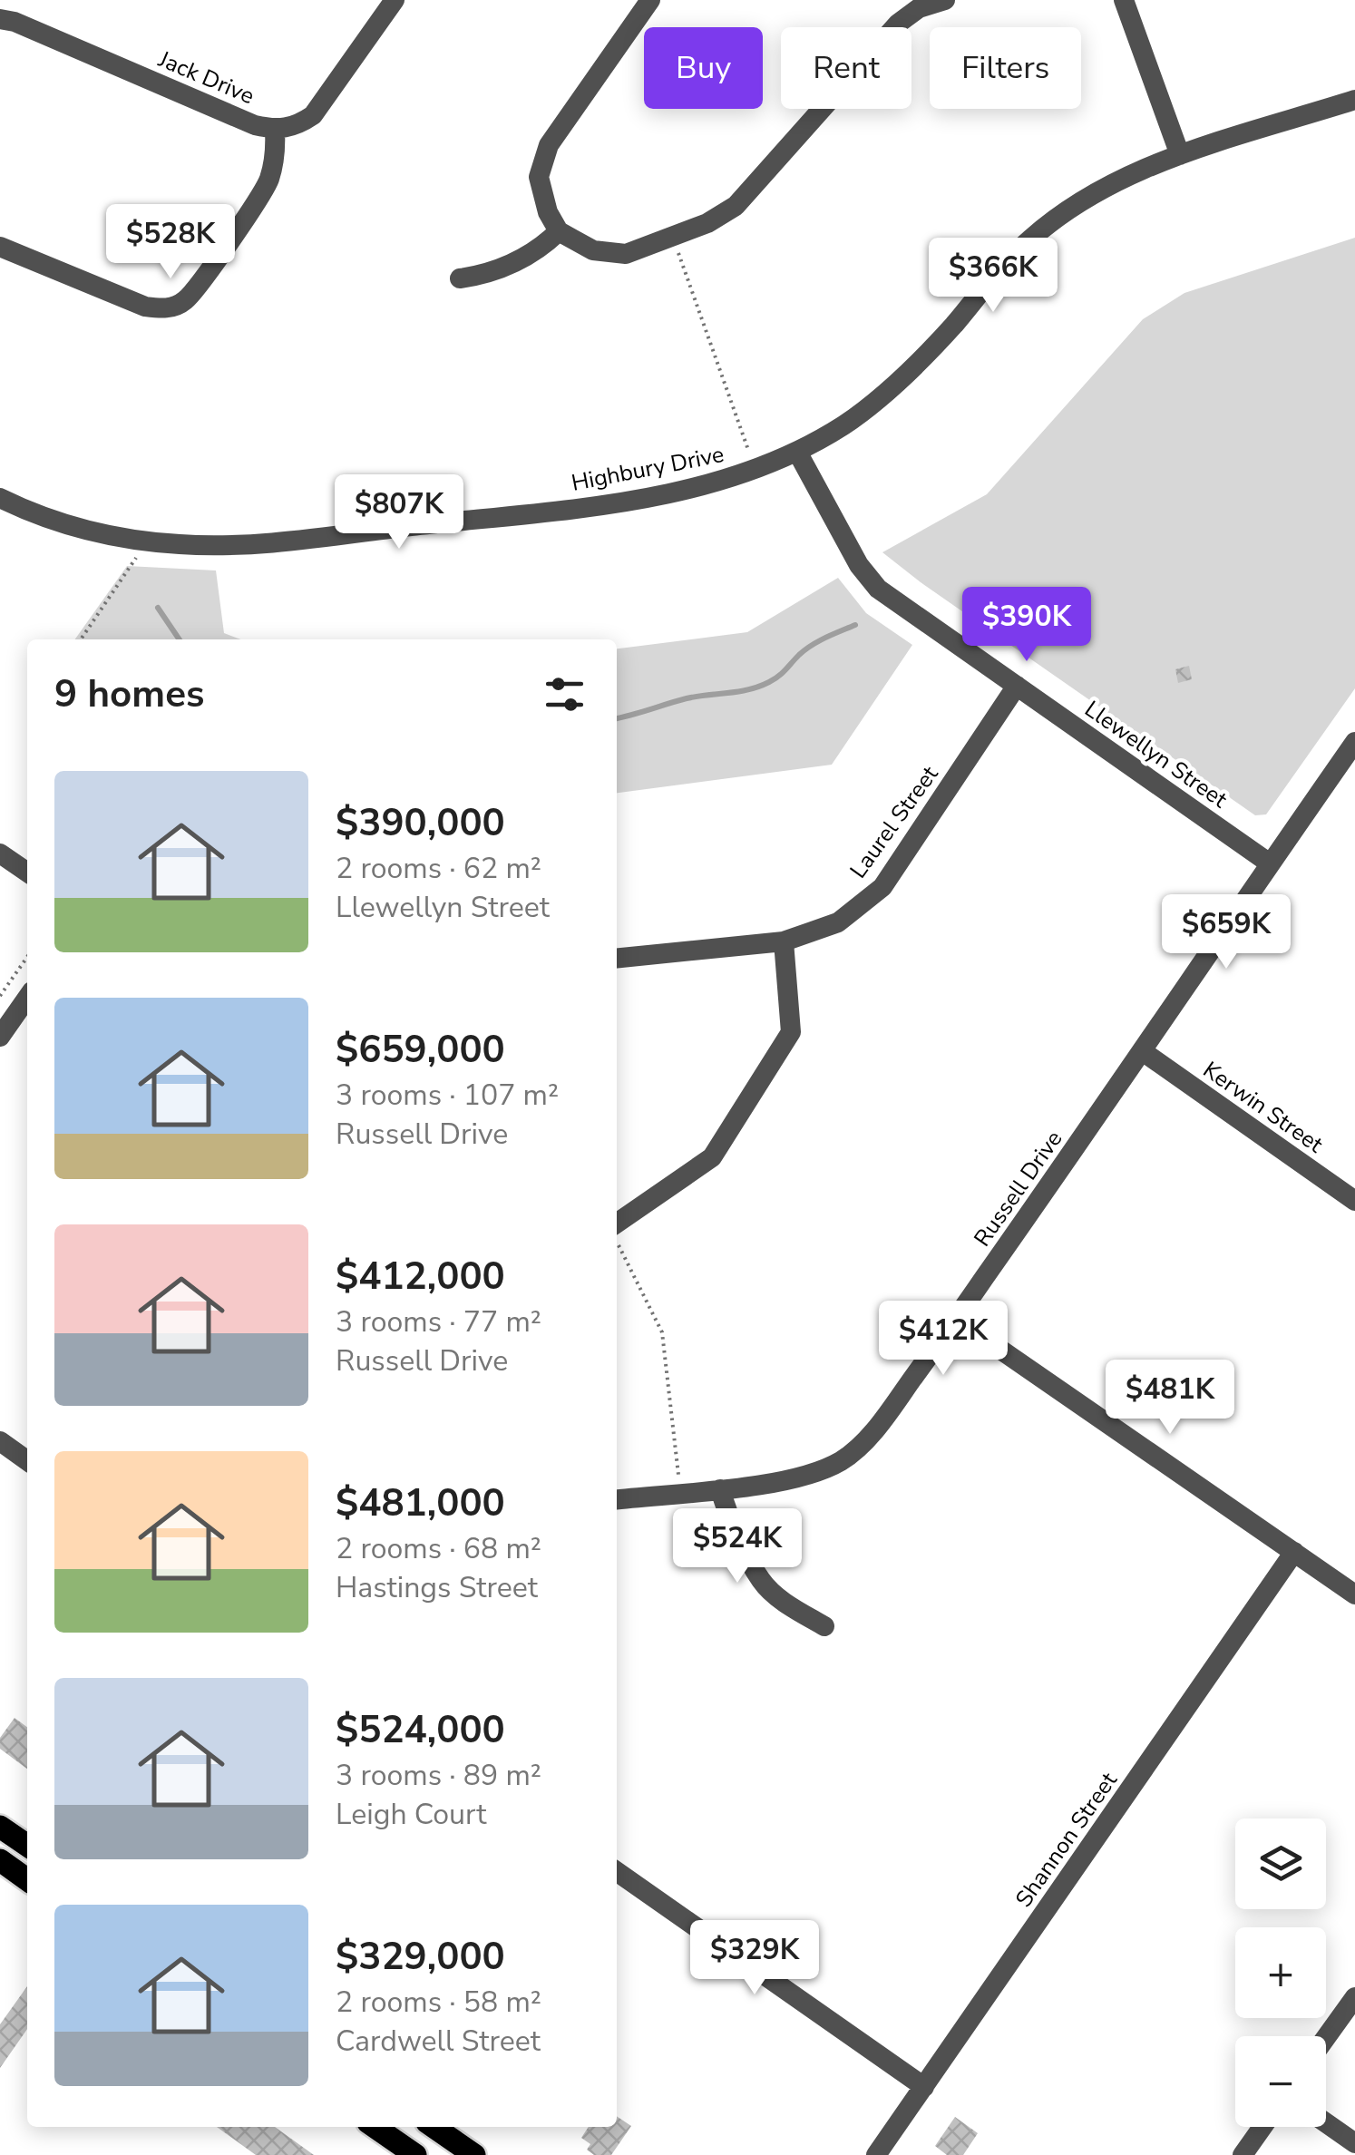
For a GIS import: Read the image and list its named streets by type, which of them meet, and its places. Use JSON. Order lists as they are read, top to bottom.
{
  "streets": {
    "street": [
      "Jack Drive",
      "Highbury Drive",
      "Llewellyn Street",
      "Laurel Street",
      "Kerwin Street",
      "Russell Drive",
      "Shannon Street"
    ]
  },
  "crossings": [
    ["Highbury Drive", "Llewellyn Street"],
    ["Llewellyn Street", "Laurel Street"],
    ["Llewellyn Street", "Russell Drive"],
    ["Kerwin Street", "Russell Drive"]
  ],
  "page": {
    "chip": ["Buy", "Rent", "Filters"],
    "price": [
      "$528K",
      "$366K",
      "$807K",
      "$390K",
      "$659K",
      "$412K",
      "$481K",
      "$524K",
      "$329K"
    ],
    "heading": "9 homes",
    "list": [
      {
        "name": "$390,000",
        "note": "2 rooms · 62 m² · Llewellyn Street"
      },
      {
        "name": "$659,000",
        "note": "3 rooms · 107 m² · Russell Drive"
      },
      {
        "name": "$412,000",
        "note": "3 rooms · 77 m² · Russell Drive"
      },
      {
        "name": "$481,000",
        "note": "2 rooms · 68 m² · Hastings Street"
      },
      {
        "name": "$524,000",
        "note": "3 rooms · 89 m² · Leigh Court"
      },
      {
        "name": "$329,000",
        "note": "2 rooms · 58 m² · Cardwell Street"
      }
    ],
    "map_buttons": ["+", "−"]
  }
}
